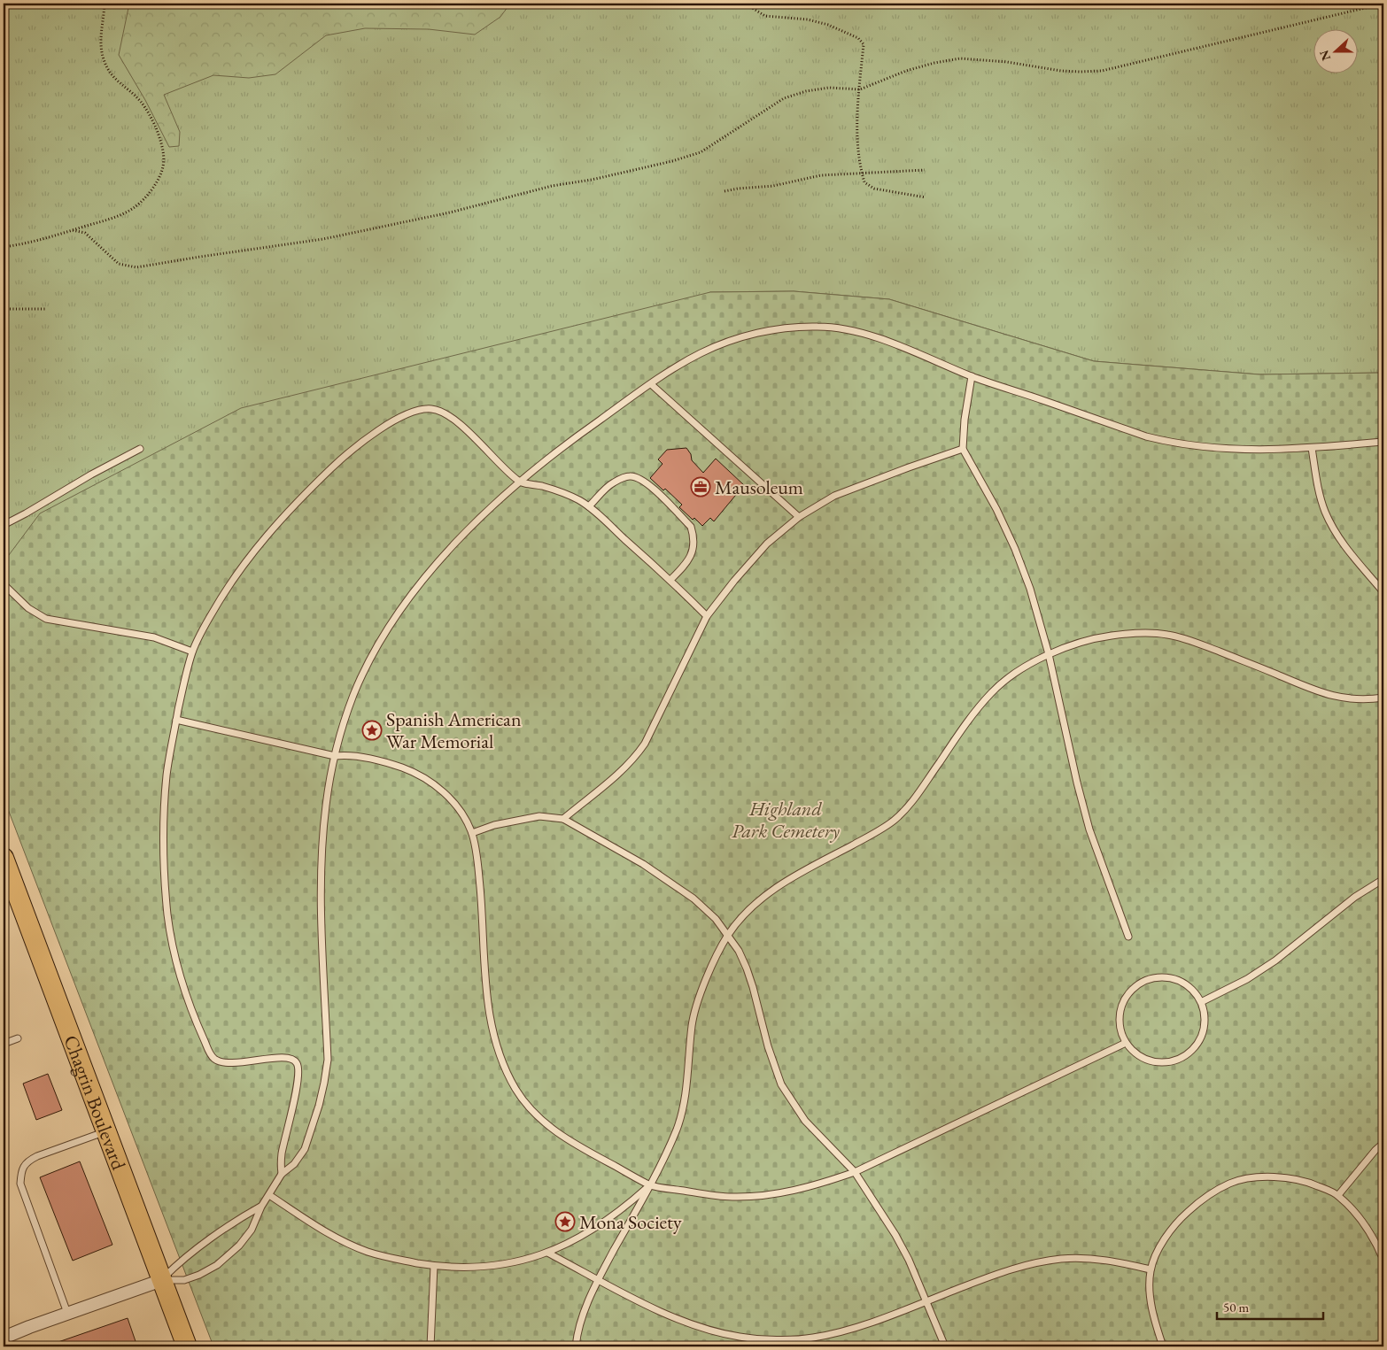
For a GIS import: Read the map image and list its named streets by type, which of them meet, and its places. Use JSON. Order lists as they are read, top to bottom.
{
  "streets": {
    "main road": ["Chagrin Boulevard"]
  },
  "parks": ["Highland Park Cemetery"],
  "places": {
    "office": ["Mausoleum"],
    "place": ["Spanish American War Memorial", "Mona Society"]
  },
  "scale_bar": "50 m",
  "north": "left"
}
